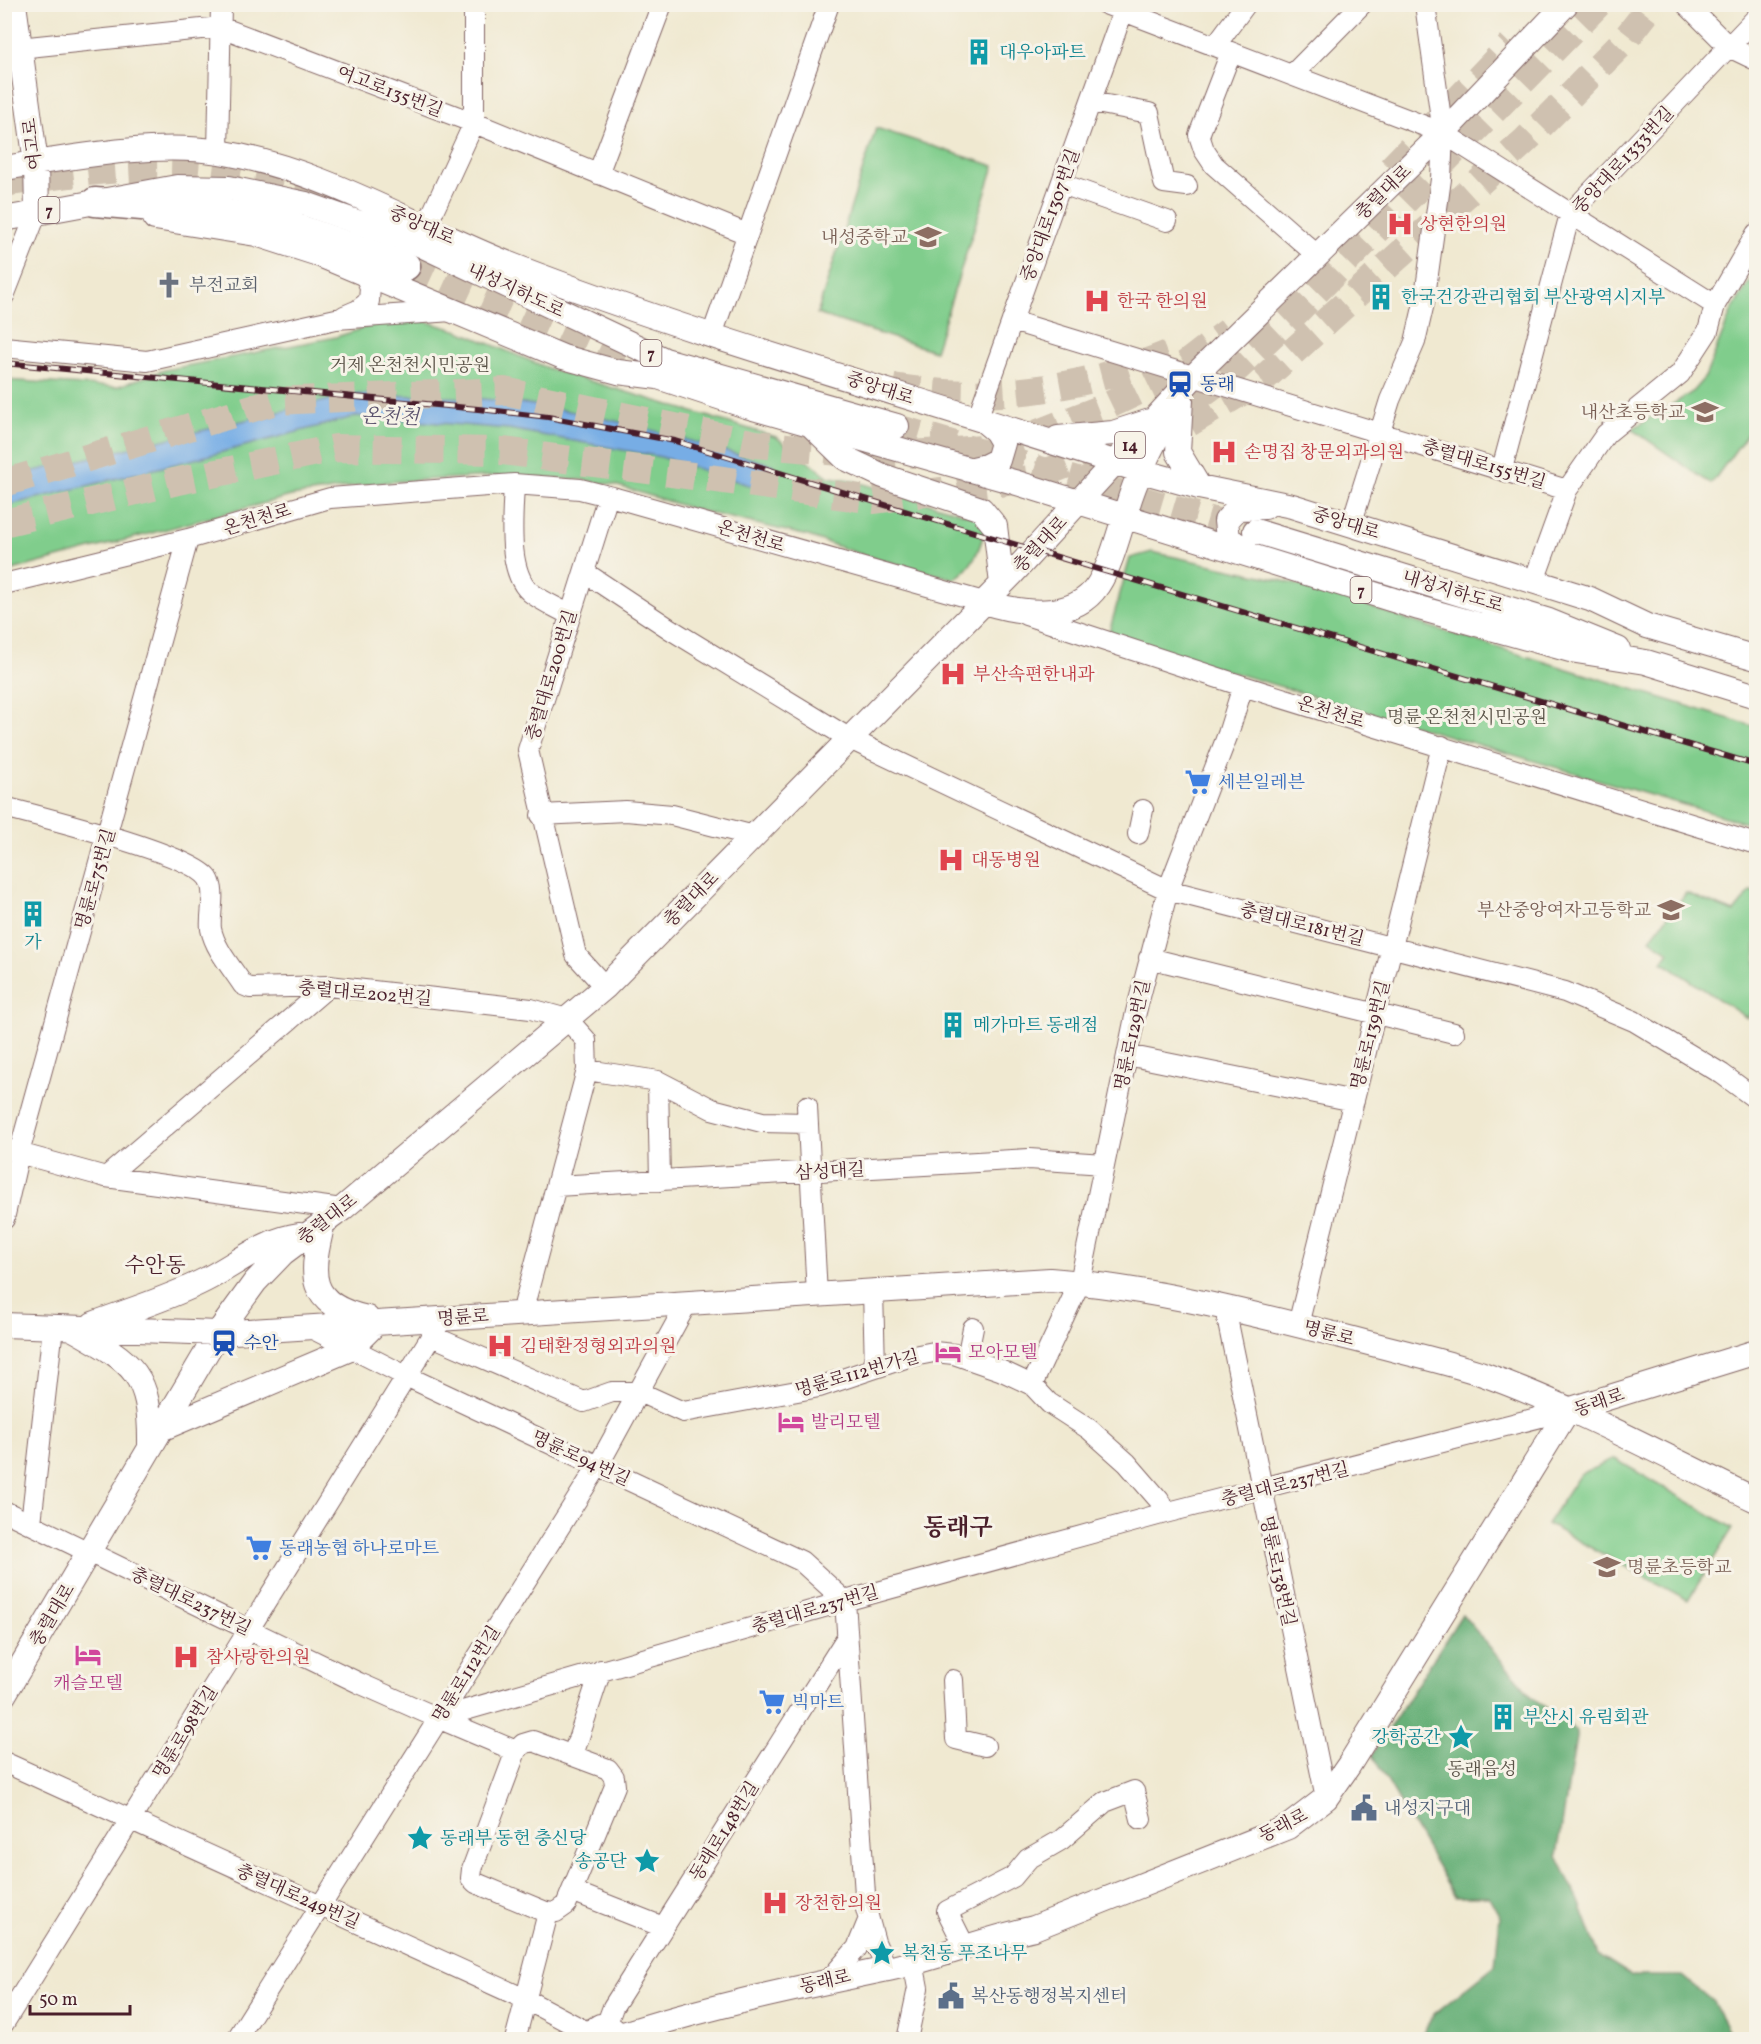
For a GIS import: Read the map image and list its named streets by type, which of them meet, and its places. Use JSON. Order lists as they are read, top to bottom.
{
  "streets": {
    "main road": [
      "여고로",
      "충렬대로",
      "7",
      "중앙대로",
      "내성지하도로",
      "14",
      "명륜로",
      "동래로"
    ],
    "street": [
      "여고로135번길",
      "중앙대로1333번길",
      "중앙대로1307번길",
      "충렬대로155번길",
      "온천천로",
      "충렬대로200번길",
      "명륜로75번길",
      "충렬대로181번길",
      "충렬대로202번길",
      "명륜로129번길",
      "명륜로139번길",
      "삼성대길",
      "명륜로112번가길",
      "명륜로94번길",
      "충렬대로237번길",
      "명륜로138번길",
      "명륜로112번길",
      "명륜로98번길",
      "동래로148번길",
      "충렬대로249번길"
    ]
  },
  "crossings": [
    ["여고로135번길", "여고로"],
    ["여고로", "7"],
    ["여고로", "중앙대로"],
    ["중앙대로1333번길", "충렬대로155번길"],
    ["충렬대로", "7"],
    ["충렬대로", "중앙대로"],
    ["충렬대로", "충렬대로155번길"],
    ["충렬대로", "온천천로"],
    ["충렬대로", "충렬대로200번길"],
    ["충렬대로", "충렬대로181번길"],
    ["충렬대로", "충렬대로202번길"],
    ["충렬대로", "명륜로"],
    ["충렬대로", "충렬대로237번길"],
    ["7", "내성지하도로"],
    ["중앙대로1307번길", "중앙대로"],
    ["중앙대로", "내성지하도로"],
    ["온천천로", "충렬대로200번길"],
    ["온천천로", "명륜로75번길"],
    ["온천천로", "명륜로129번길"],
    ["온천천로", "명륜로139번길"],
    ["충렬대로200번길", "충렬대로181번길"],
    ["명륜로75번길", "충렬대로202번길"],
    ["충렬대로181번길", "명륜로129번길"],
    ["충렬대로181번길", "명륜로139번길"],
    ["명륜로129번길", "삼성대길"],
    ["명륜로129번길", "명륜로"],
    ["명륜로129번길", "명륜로112번가길"],
    ["명륜로139번길", "명륜로"],
    ["명륜로", "동래로"],
    ["명륜로", "명륜로94번길"],
    ["명륜로", "충렬대로237번길"],
    ["명륜로", "명륜로138번길"],
    ["명륜로", "명륜로112번길"],
    ["명륜로", "명륜로98번길"],
    ["명륜로112번가길", "충렬대로237번길"],
    ["명륜로112번가길", "명륜로112번길"],
    ["동래로", "충렬대로237번길"],
    ["동래로", "명륜로138번길"],
    ["동래로", "동래로148번길"],
    ["동래로", "충렬대로249번길"],
    ["명륜로94번길", "충렬대로237번길"],
    ["명륜로94번길", "명륜로112번길"],
    ["명륜로94번길", "명륜로98번길"],
    ["충렬대로237번길", "명륜로138번길"],
    ["충렬대로237번길", "명륜로112번길"],
    ["충렬대로237번길", "명륜로98번길"],
    ["명륜로112번길", "충렬대로249번길"],
    ["명륜로98번길", "충렬대로249번길"],
    ["동래로148번길", "충렬대로249번길"]
  ],
  "districts": ["수안동", "동래구"],
  "water": ["온천천"],
  "parks": ["거제 온천천시민공원", "명륜 온천천시민공원", "동래읍성"],
  "places": {
    "building": [
      "대우아파트",
      "한국건강관리협회 부산광역시지부",
      "가",
      "메가마트 동래점",
      "부산시 유림회관"
    ],
    "hospital": [
      "상현한의원",
      "한국 한의원",
      "손명집 창문외과의원",
      "부산속편한내과",
      "대동병원",
      "김태환정형외과의원",
      "참사랑한의원",
      "장천한의원"
    ],
    "school or university": [
      "내성중학교",
      "내산초등학교",
      "부산중앙여자고등학교",
      "명륜초등학교"
    ],
    "church": ["부전교회"],
    "station": ["동래", "수안"],
    "supermarket": ["세븐일레븐", "동래농협 하나로마트", "빅마트"],
    "hotel": ["모아모텔", "발리모텔", "캐슬모텔"],
    "place": [
      "강학공간",
      "동래부 동헌 충신당",
      "송공단",
      "복천동 푸조나무"
    ],
    "public building": ["내성지구대", "복산동행정복지센터"]
  },
  "scale_bar": "50 m"
}
